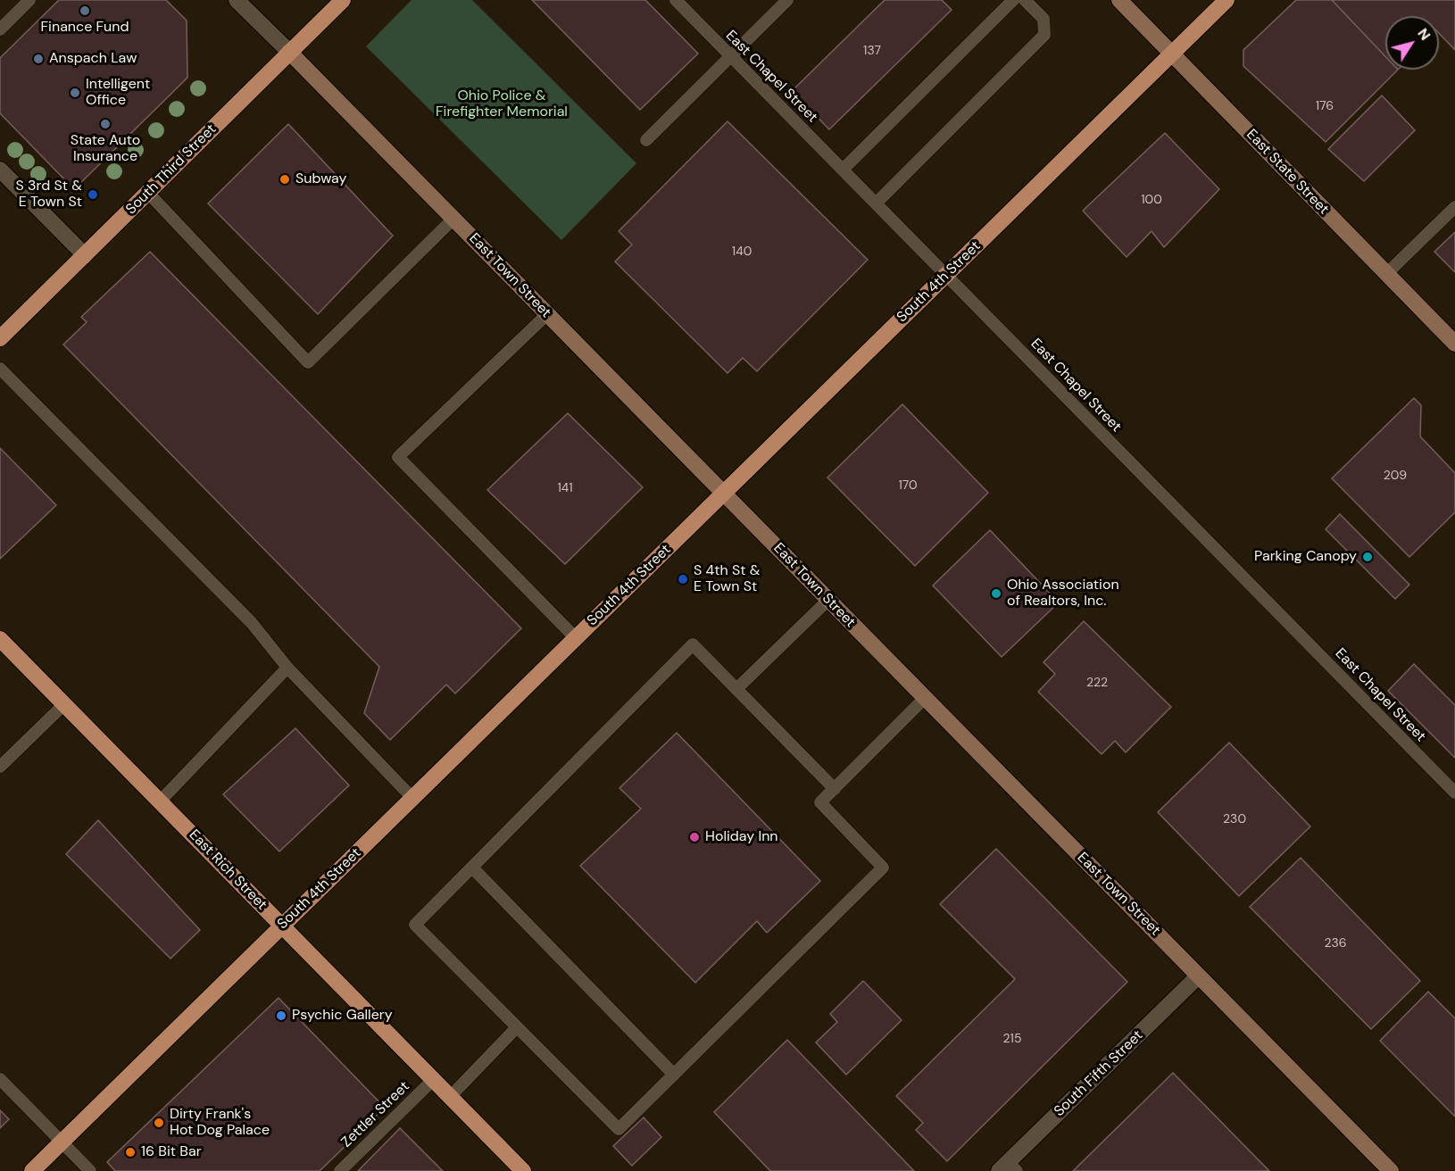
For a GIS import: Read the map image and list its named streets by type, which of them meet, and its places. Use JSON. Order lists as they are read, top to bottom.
{
  "streets": {
    "main road": ["South Third Street", "South 4th Street", "East Rich Street"],
    "street": ["East State Street", "East Town Street", "South Fifth Street"],
    "lane": ["East Chapel Street", "Zettler Street"]
  },
  "crossings": [
    ["East Chapel Street", "South 4th Street"],
    ["South Third Street", "East Town Street"],
    ["East State Street", "South 4th Street"],
    ["East Town Street", "South 4th Street"],
    ["East Town Street", "South Fifth Street"],
    ["South 4th Street", "East Rich Street"],
    ["East Rich Street", "Zettler Street"]
  ],
  "parks": ["Ohio Police & Firefighter Memorial"],
  "places": [
    "Finance Fund",
    "Anspach Law",
    "Intelligent Office",
    "State Auto Insurance",
    "Subway",
    "S 3rd St & E Town St",
    "Parking Canopy",
    "S 4th St & E Town St",
    "Ohio Association of Realtors, Inc.",
    "Holiday Inn",
    "Psychic Gallery",
    "Dirty Frank's Hot Dog Palace",
    "16 Bit Bar"
  ],
  "house_numbers": [
    "137",
    "176",
    "100",
    "140",
    "209",
    "170",
    "141",
    "222",
    "230",
    "236",
    "215"
  ],
  "north": "top right"
}
